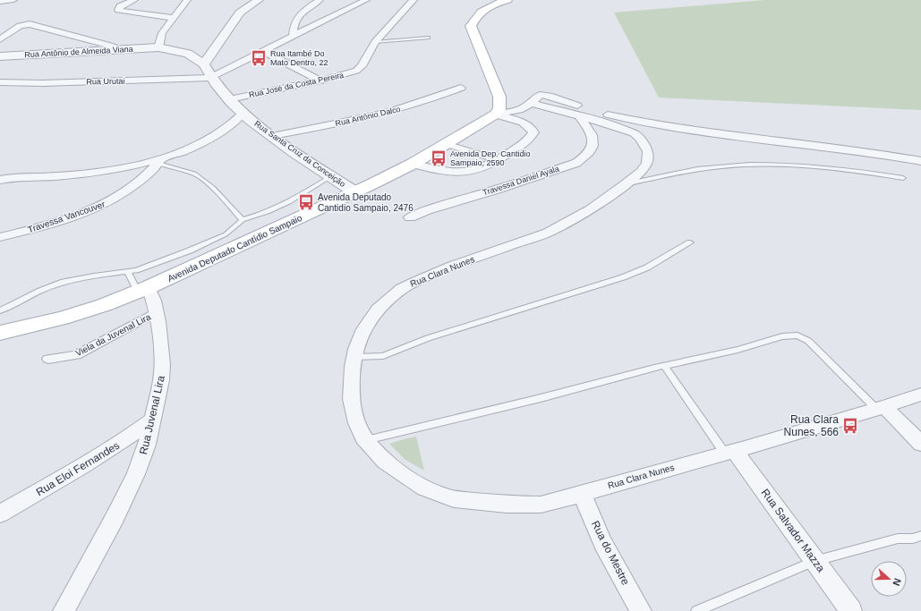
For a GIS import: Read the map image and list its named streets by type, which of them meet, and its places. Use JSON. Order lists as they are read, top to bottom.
{
  "streets": {
    "main road": ["Avenida Deputado Cantídio Sampaio"],
    "street": [
      "Rua Antônio de Almeida Viana",
      "Rua Urutai",
      "Rua José da Costa Pereira",
      "Rua Antônio Dalco",
      "Rua Santa Cruz da Conceição",
      "Travessa Daniel Ayala",
      "Travessa Vancouver",
      "Rua Clara Nunes",
      "Viela da Juvenal Lira",
      "Rua Juvenal Lira",
      "Rua Eloi Fernandes",
      "Rua Salvador Mazza",
      "Rua do Mestre"
    ]
  },
  "crossings": [
    ["Rua Antônio de Almeida Viana", "Rua Santa Cruz da Conceição"],
    ["Rua Urutai", "Rua Santa Cruz da Conceição"],
    ["Rua José da Costa Pereira", "Rua Santa Cruz da Conceição"],
    ["Rua Antônio Dalco", "Rua Santa Cruz da Conceição"],
    ["Rua Santa Cruz da Conceição", "Avenida Deputado Cantídio Sampaio"],
    ["Travessa Daniel Ayala", "Rua Clara Nunes"],
    ["Avenida Deputado Cantídio Sampaio", "Rua Clara Nunes"],
    ["Avenida Deputado Cantídio Sampaio", "Rua Juvenal Lira"],
    ["Rua Clara Nunes", "Rua Salvador Mazza"],
    ["Rua Clara Nunes", "Rua do Mestre"],
    ["Viela da Juvenal Lira", "Rua Juvenal Lira"],
    ["Rua Juvenal Lira", "Rua Eloi Fernandes"]
  ],
  "places": {
    "bus stop": [
      "Rua Itambé Do Mato Dentro, 22",
      "Avenida Dep. Cantidio Sampaio, 2590",
      "Avenida Deputado Cantidio Sampaio, 2476",
      "Rua Clara Nunes, 566"
    ]
  },
  "north": "right"
}
